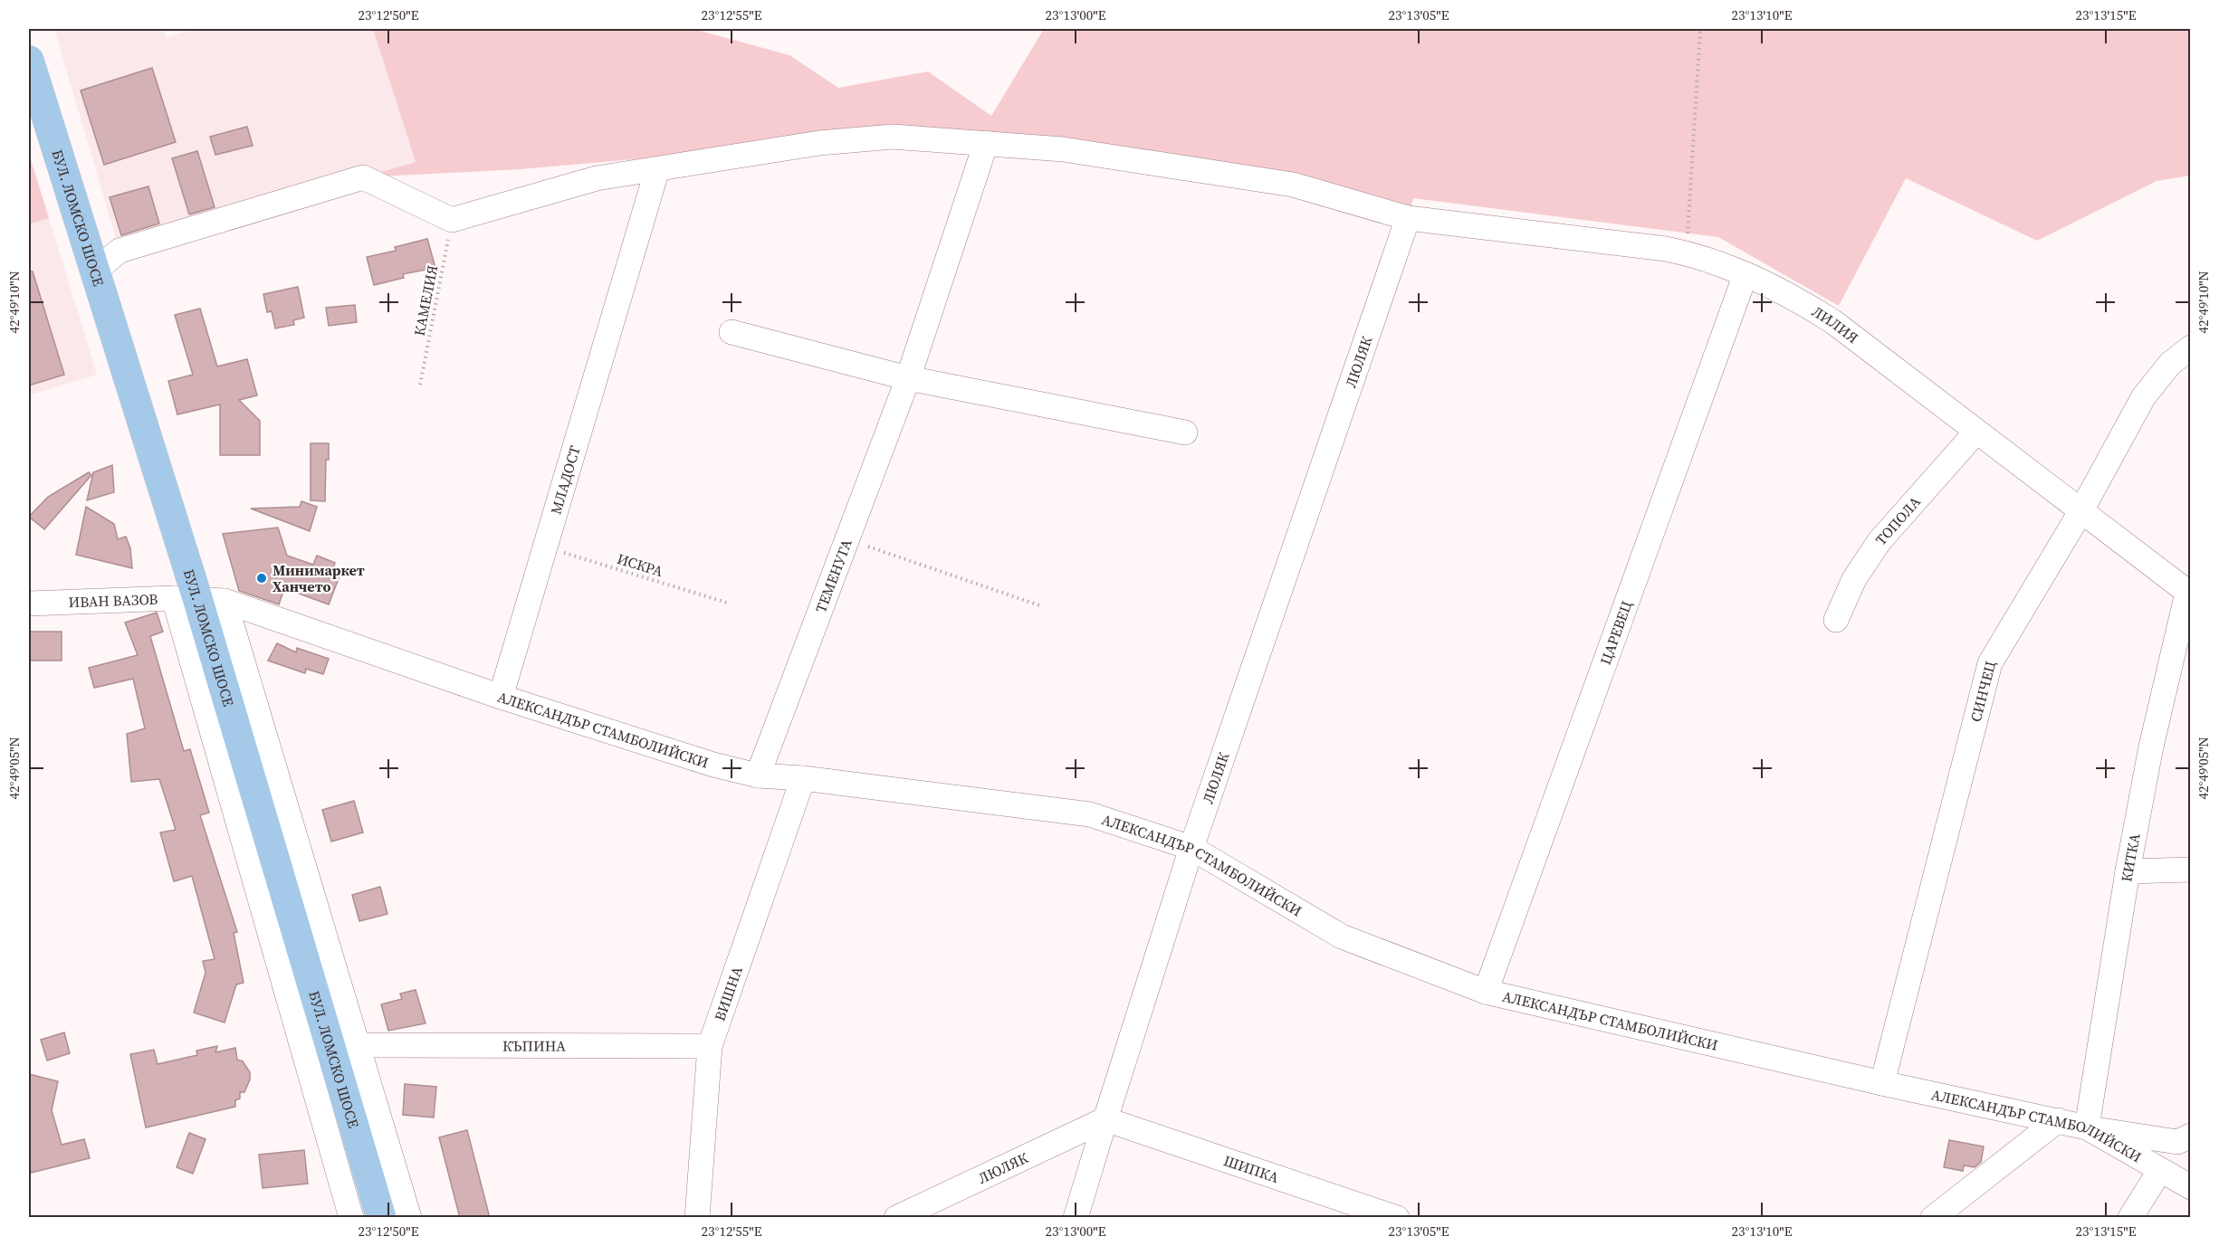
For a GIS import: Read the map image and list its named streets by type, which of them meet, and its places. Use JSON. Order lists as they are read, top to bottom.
{
  "streets": {
    "main road": ["БУЛ. ЛОМСКО ШОСЕ"],
    "street": [
      "ЛИЛИЯ",
      "ЛЮЛЯК",
      "МЛАДОСТ",
      "ТОПОЛА",
      "ТЕМЕНУГА",
      "ИВАН ВАЗОВ",
      "ЦАРЕВЕЦ",
      "СИНЧЕЦ",
      "АЛЕКСАНДЪР СТАМБОЛИЙСКИ",
      "КИТКА",
      "ВИШНА",
      "КЪПИНА",
      "ШИПКА"
    ],
    "path": ["КАМЕЛИЯ", "ИСКРА"]
  },
  "crossings": [
    ["БУЛ. ЛОМСКО ШОСЕ", "ИВАН ВАЗОВ"],
    ["БУЛ. ЛОМСКО ШОСЕ", "АЛЕКСАНДЪР СТАМБОЛИЙСКИ"],
    ["КАМЕЛИЯ", "ЛИЛИЯ"],
    ["ЛИЛИЯ", "ЛЮЛЯК"],
    ["ЛИЛИЯ", "МЛАДОСТ"],
    ["ЛИЛИЯ", "ТОПОЛА"],
    ["ЛИЛИЯ", "ТЕМЕНУГА"],
    ["ЛИЛИЯ", "ЦАРЕВЕЦ"],
    ["ЛИЛИЯ", "СИНЧЕЦ"],
    ["ЛИЛИЯ", "КИТКА"],
    ["ЛЮЛЯК", "АЛЕКСАНДЪР СТАМБОЛИЙСКИ"],
    ["ЛЮЛЯК", "ШИПКА"],
    ["МЛАДОСТ", "ИСКРА"],
    ["МЛАДОСТ", "АЛЕКСАНДЪР СТАМБОЛИЙСКИ"],
    ["ТЕМЕНУГА", "АЛЕКСАНДЪР СТАМБОЛИЙСКИ"],
    ["ИВАН ВАЗОВ", "АЛЕКСАНДЪР СТАМБОЛИЙСКИ"],
    ["ЦАРЕВЕЦ", "АЛЕКСАНДЪР СТАМБОЛИЙСКИ"],
    ["СИНЧЕЦ", "АЛЕКСАНДЪР СТАМБОЛИЙСКИ"],
    ["АЛЕКСАНДЪР СТАМБОЛИЙСКИ", "КИТКА"],
    ["АЛЕКСАНДЪР СТАМБОЛИЙСКИ", "ВИШНА"],
    ["ВИШНА", "КЪПИНА"]
  ],
  "places": ["Минимаркет Ханчето"],
  "coordinates": [
    "23°12'50\"E",
    "23°12'55\"E",
    "23°13'00\"E",
    "23°13'05\"E",
    "23°13'10\"E",
    "23°13'15\"E",
    "42°49'10\"N",
    "42°49'05\"N"
  ]
}
